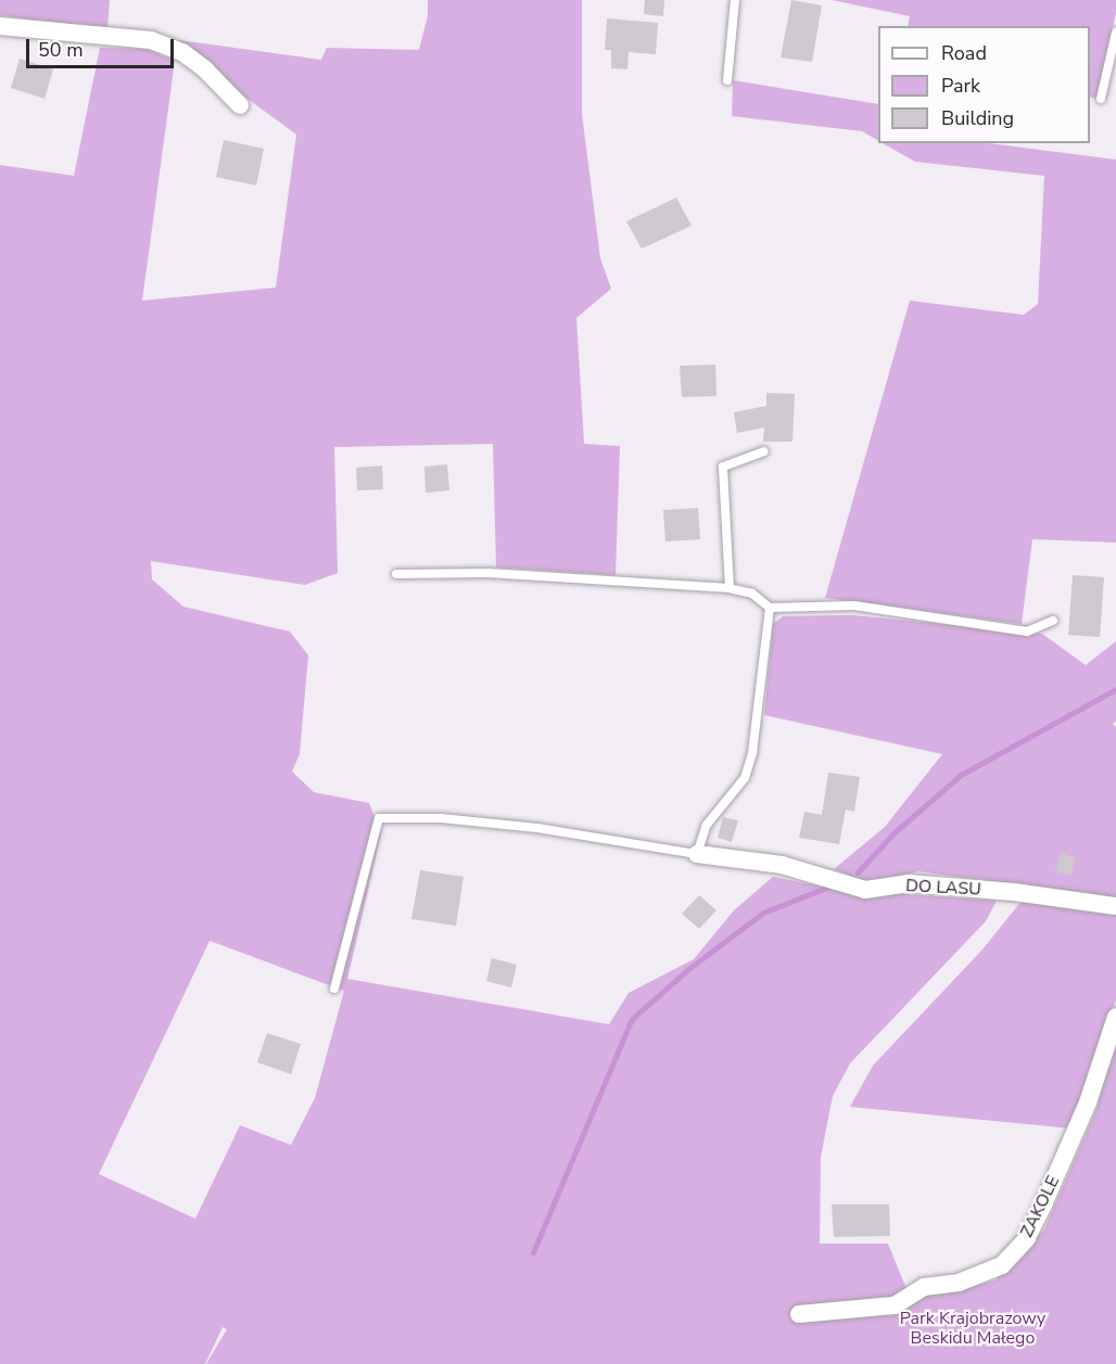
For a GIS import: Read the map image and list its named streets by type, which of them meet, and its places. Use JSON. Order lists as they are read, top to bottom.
{
  "streets": {
    "street": ["DO LASU", "ZAKOLE"]
  },
  "parks": ["Park Krajobrazowy Beskidu Małego"],
  "legend": ["Road", "Park", "Building"],
  "scale_bar": "50 m"
}
